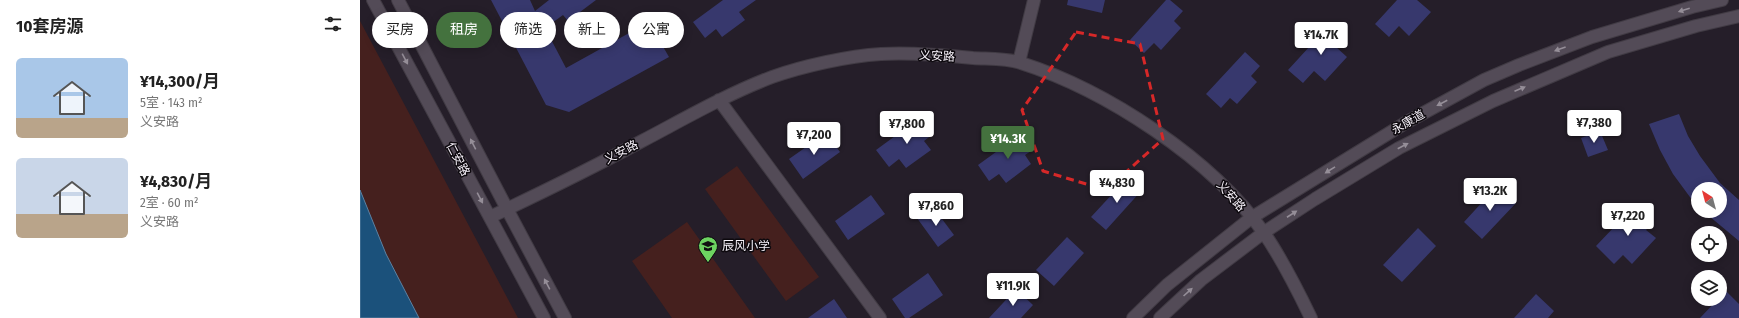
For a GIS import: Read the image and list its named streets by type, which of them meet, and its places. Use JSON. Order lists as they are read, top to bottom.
{
  "streets": {
    "street": ["义安路", "永康道", "仁安路"]
  },
  "crossings": [
    ["义安路", "永康道"],
    ["义安路", "仁安路"]
  ],
  "places": {
    "school or university": ["辰风小学"]
  },
  "north": "top left",
  "page": {
    "heading": "10套房源",
    "chip": [
      "买房",
      "租房",
      "筛选",
      "新上",
      "公寓"
    ],
    "price": [
      "¥14.7K",
      "¥7,380",
      "¥7,800",
      "¥7,200",
      "¥14.3K",
      "¥4,830",
      "¥13.2K",
      "¥7,860",
      "¥7,220",
      "¥11.9K"
    ],
    "list": [
      {
        "name": "¥14,300/月",
        "note": "5室 · 143 m² · 义安路"
      },
      {
        "name": "¥4,830/月",
        "note": "2室 · 60 m² · 义安路"
      }
    ]
  }
}
